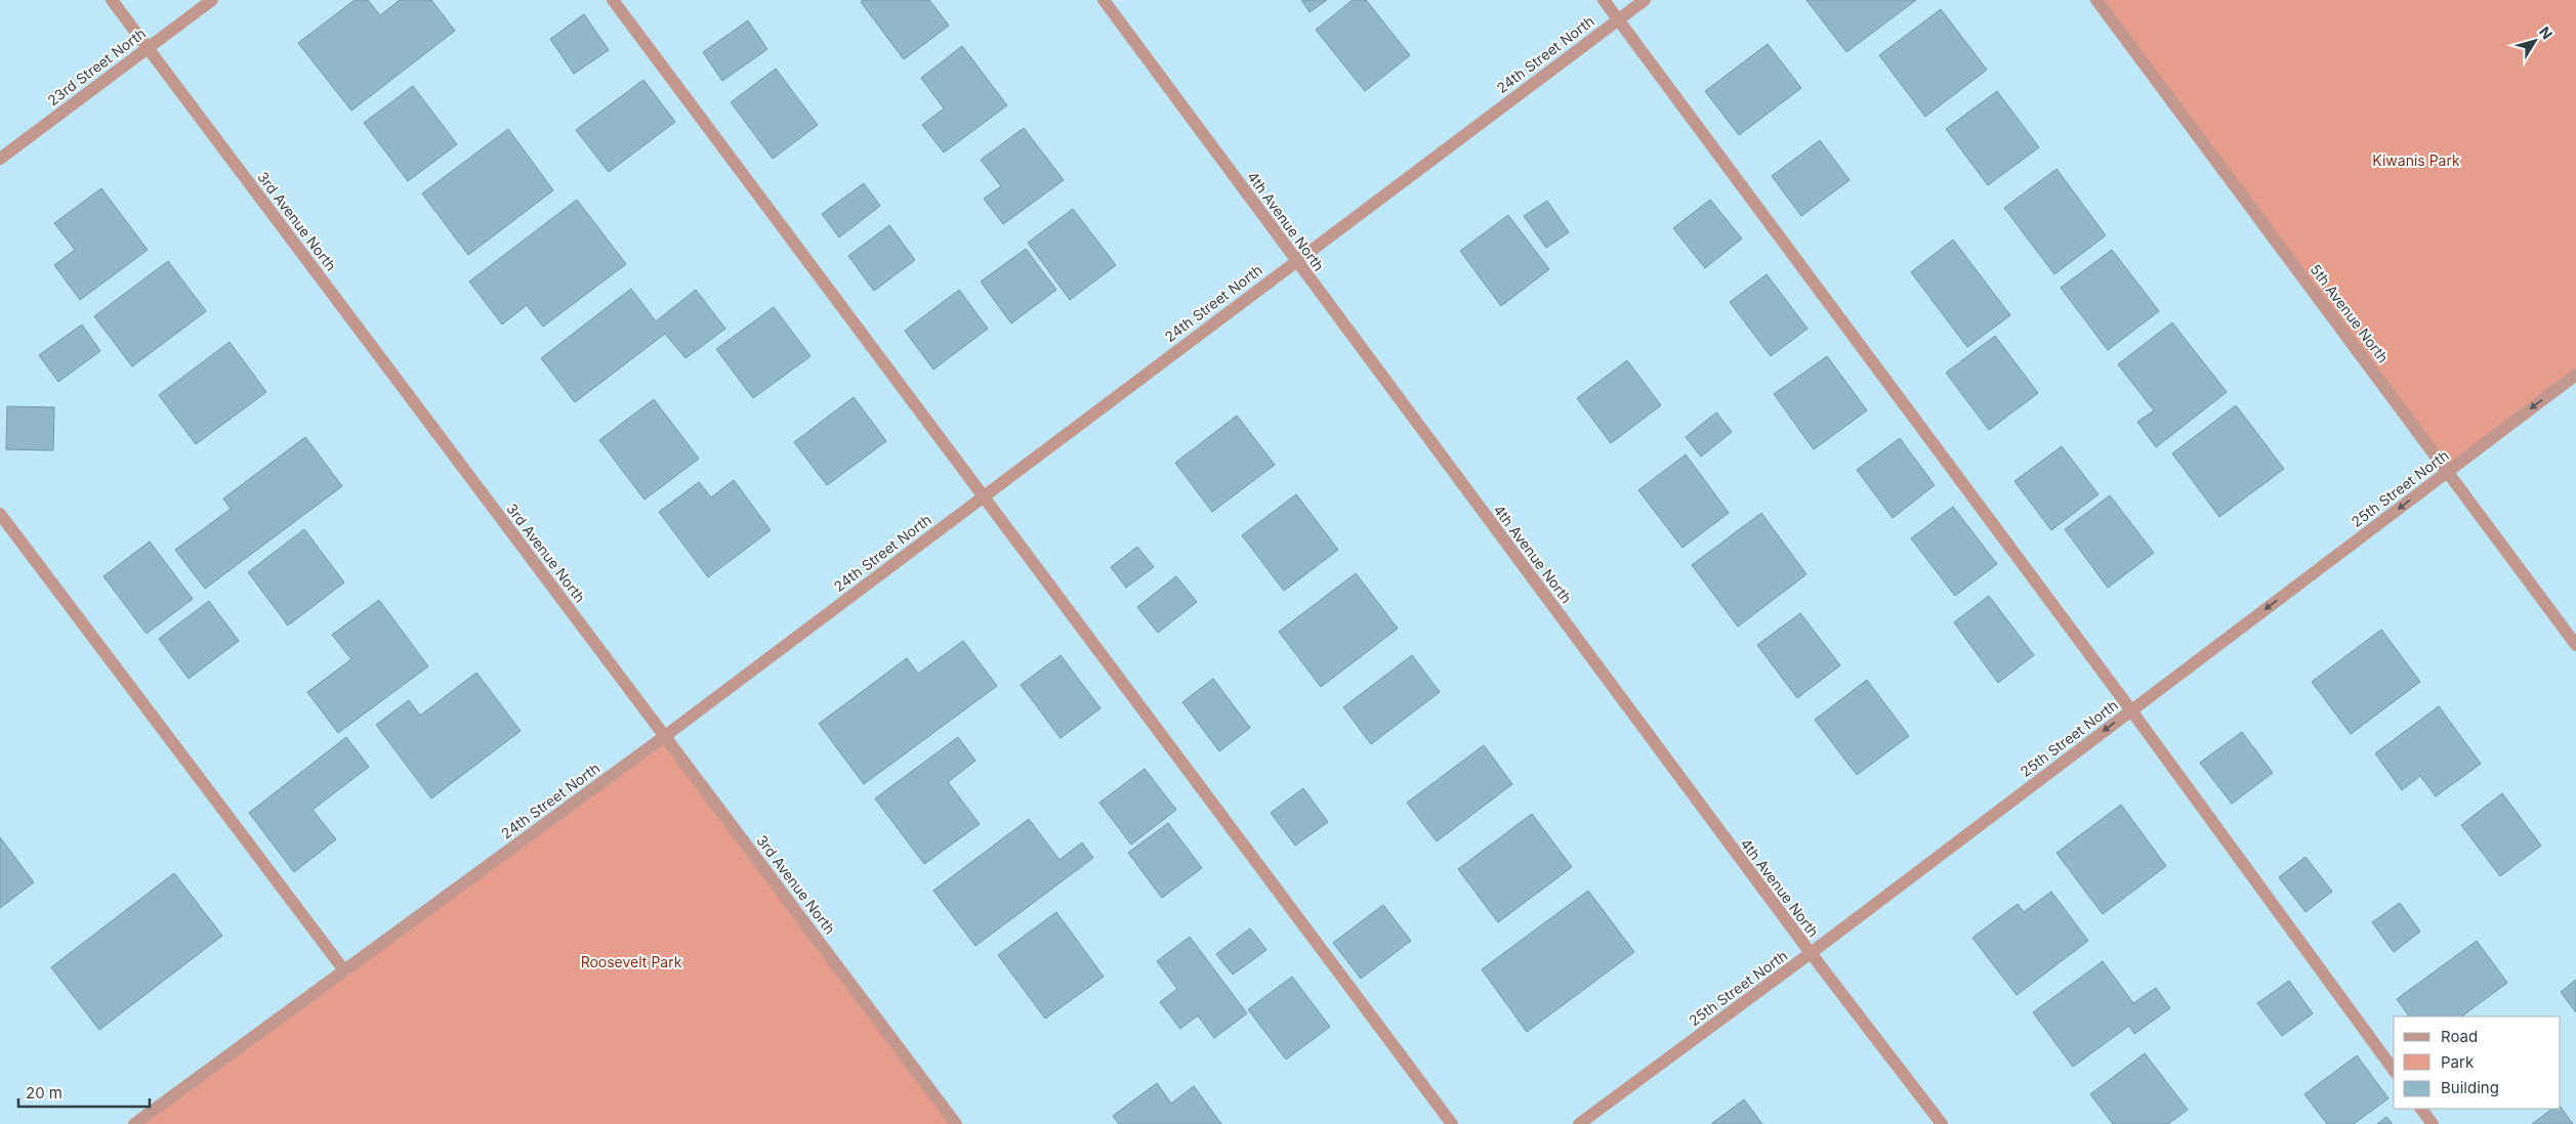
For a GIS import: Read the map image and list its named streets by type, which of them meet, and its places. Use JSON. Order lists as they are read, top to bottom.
{
  "streets": {
    "street": [
      "24th Street North",
      "23rd Street North",
      "3rd Avenue North",
      "4th Avenue North",
      "5th Avenue North",
      "25th Street North"
    ]
  },
  "crossings": [
    ["24th Street North", "3rd Avenue North"],
    ["24th Street North", "4th Avenue North"],
    ["23rd Street North", "3rd Avenue North"],
    ["4th Avenue North", "25th Street North"],
    ["5th Avenue North", "25th Street North"]
  ],
  "one_way": ["25th Street North"],
  "parks": ["Kiwanis Park", "Roosevelt Park"],
  "legend": ["Road", "Park", "Building"],
  "scale_bar": "20 m",
  "north": "top right"
}
